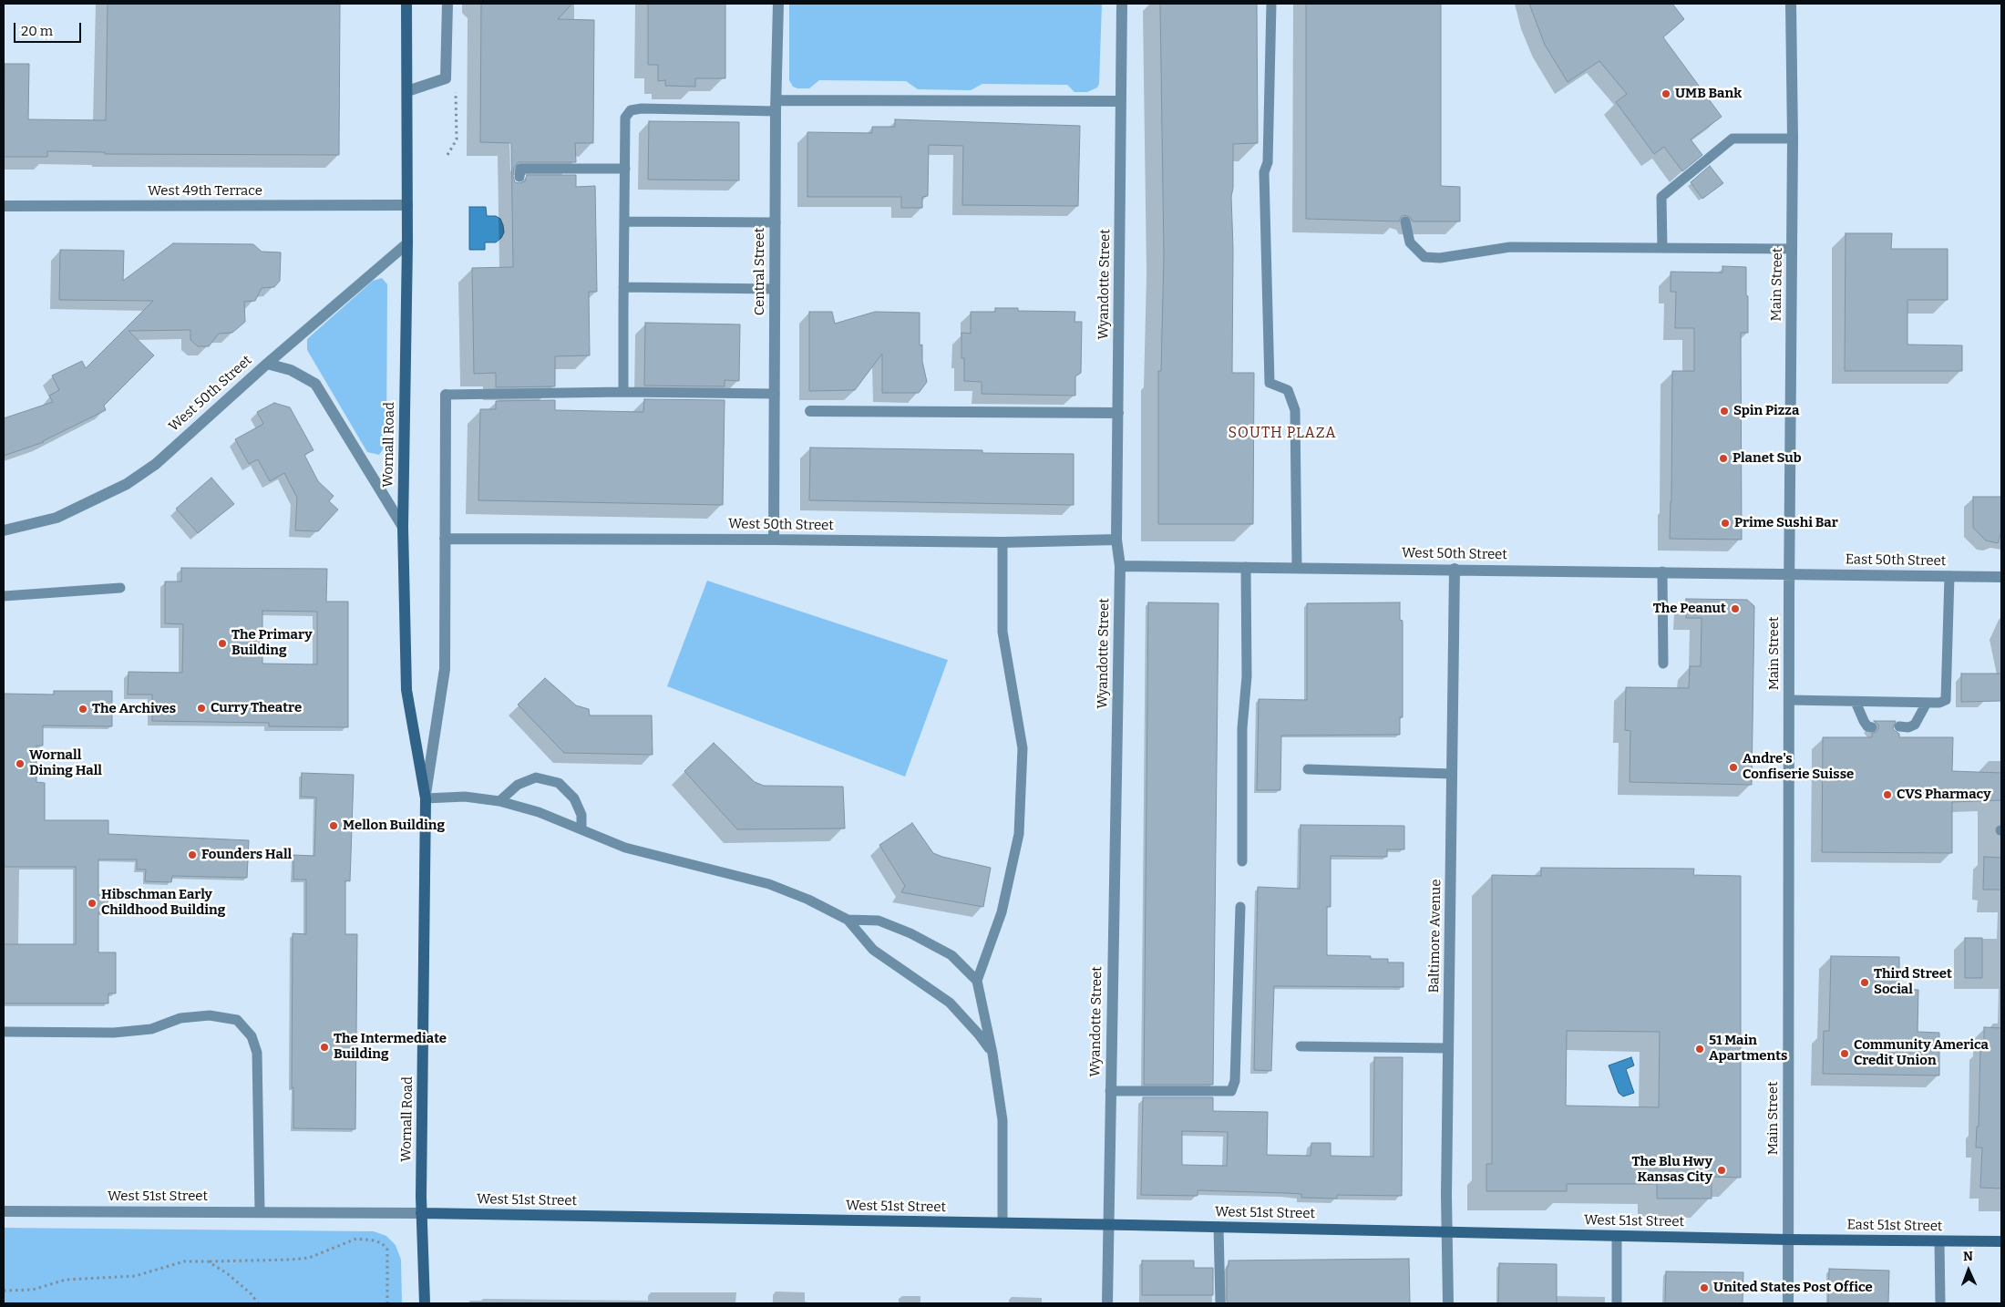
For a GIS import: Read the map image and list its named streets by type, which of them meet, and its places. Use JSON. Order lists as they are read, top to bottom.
{
  "streets": {
    "street": [
      "West 49th Terrace",
      "Central Street",
      "Wyandotte Street",
      "Main Street",
      "West 50th Street",
      "Wornall Road",
      "East 50th Street",
      "Baltimore Avenue",
      "West 51st Street",
      "East 51st Street"
    ]
  },
  "crossings": [
    ["West 49th Terrace", "Wornall Road"],
    ["Central Street", "West 50th Street"],
    ["Wyandotte Street", "West 50th Street"],
    ["Wyandotte Street", "West 51st Street"],
    ["Main Street", "West 50th Street"],
    ["Main Street", "East 50th Street"],
    ["Main Street", "West 51st Street"],
    ["Main Street", "East 51st Street"],
    ["West 50th Street", "Wornall Road"],
    ["West 50th Street", "East 50th Street"],
    ["West 50th Street", "Baltimore Avenue"],
    ["Wornall Road", "West 51st Street"],
    ["Baltimore Avenue", "West 51st Street"],
    ["West 51st Street", "East 51st Street"]
  ],
  "districts": ["SOUTH PLAZA"],
  "places": [
    "UMB Bank",
    "Spin Pizza",
    "Planet Sub",
    "Prime Sushi Bar",
    "The Peanut",
    "The Primary Building",
    "Curry Theatre",
    "The Archives",
    "Wornall Dining Hall",
    "Andre's Confiserie Suisse",
    "CVS Pharmacy",
    "Mellon Building",
    "Founders Hall",
    "Hibschman Early Childhood Building",
    "Third Street Social",
    "The Intermediate Building",
    "51 Main Apartments",
    "Community America Credit Union",
    "The Blu Hwy Kansas City",
    "United States Post Office"
  ],
  "scale_bar": "20 m",
  "north": "top"
}
